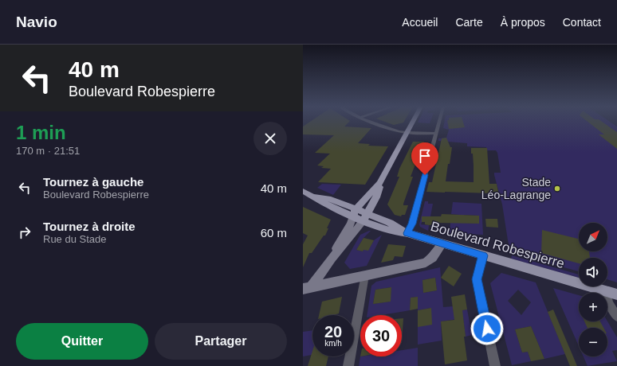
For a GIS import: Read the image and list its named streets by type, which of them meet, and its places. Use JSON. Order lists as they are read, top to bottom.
{
  "streets": {
    "main road": ["Boulevard Robespierre"]
  },
  "places": ["Stade Léo-Lagrange"],
  "north": "top right",
  "page": {
    "header": "Navio",
    "nav": [
      "Accueil",
      "Carte",
      "À propos",
      "Contact"
    ],
    "turn": ["40 m", "Boulevard Robespierre"],
    "heading": ["1 min", "170 m · 21:51"],
    "list": [
      {
        "name": "Tournez à gauche",
        "note": "Boulevard Robespierre",
        "value": "40 m"
      },
      {
        "name": "Tournez à droite",
        "note": "Rue du Stade",
        "value": "60 m"
      }
    ],
    "map_buttons": ["+", "−"],
    "speed": "20 km/h",
    "limit": "30",
    "buttons": ["Quitter", "Partager"]
  }
}
